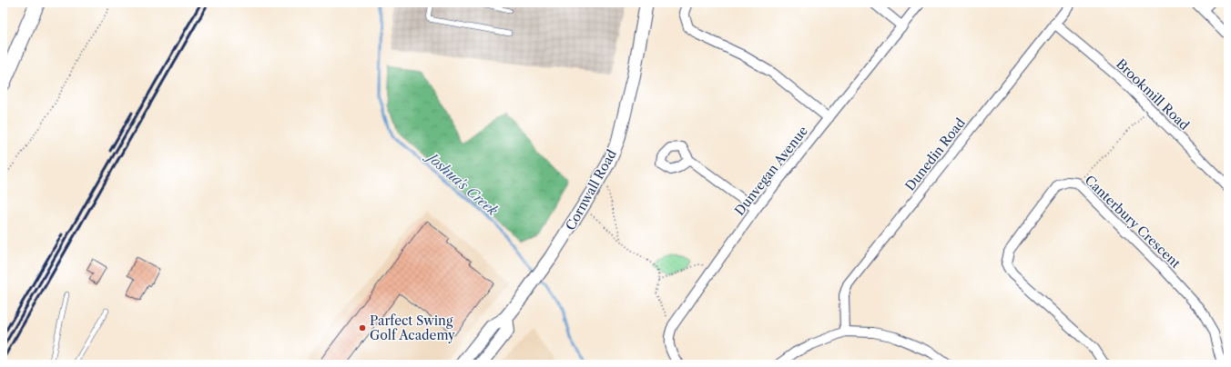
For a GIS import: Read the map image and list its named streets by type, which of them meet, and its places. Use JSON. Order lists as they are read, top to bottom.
{
  "streets": {
    "main road": ["Cornwall Road"],
    "street": [
      "Brookmill Road",
      "Dunedin Road",
      "Dunvegan Avenue",
      "Canterbury Crescent"
    ]
  },
  "crossings": [
    ["Brookmill Road", "Dunedin Road"]
  ],
  "water": ["Joshua's Creek"],
  "places": ["Parfect Swing Golf Academy"]
}
